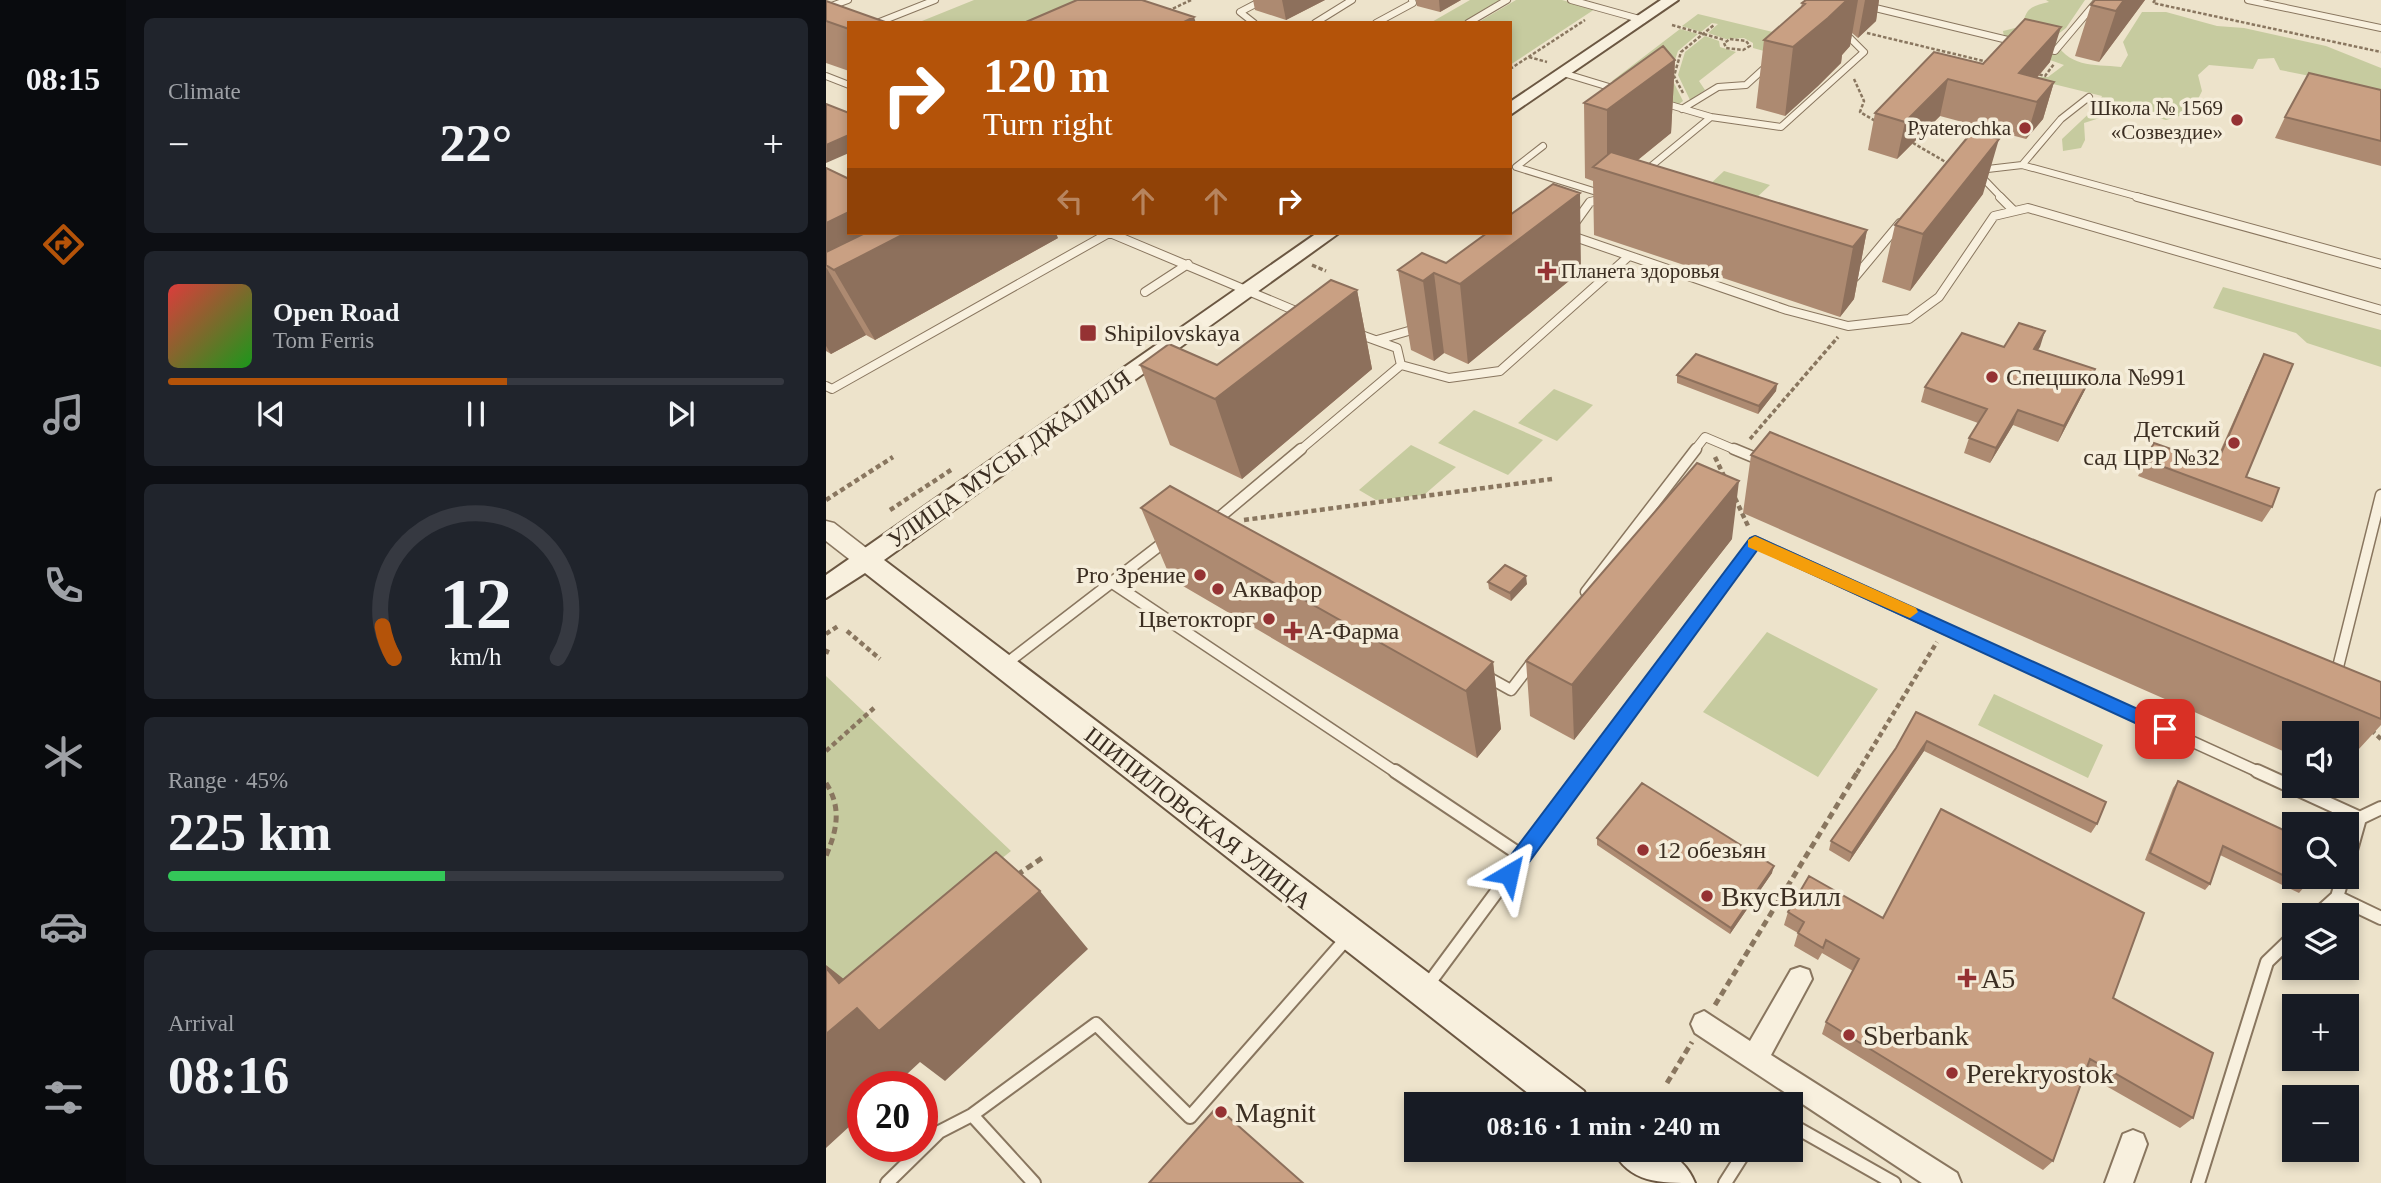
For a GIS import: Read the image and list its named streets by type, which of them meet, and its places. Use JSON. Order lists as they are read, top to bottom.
{
  "streets": {
    "main road": ["УЛИЦА МУСЫ ДЖАЛИЛЯ", "ШИПИЛОВСКАЯ УЛИЦА"]
  },
  "crossings": [
    ["УЛИЦА МУСЫ ДЖАЛИЛЯ", "ШИПИЛОВСКАЯ УЛИЦА"]
  ],
  "places": {
    "other": [
      "Школа № 1569 «Созвездие»",
      "Pyaterochka",
      "Спецшкола №991",
      "Детский сад ЦРР №32",
      "Pro Зрение",
      "Аквафор",
      "Цветокторг",
      "12 обезьян",
      "ВкусВилл",
      "Sberbank",
      "Perekryostok",
      "Magnit"
    ],
    "health": ["Планета здоровья", "А-Фарма", "А5"],
    "transit": ["Shipilovskaya"]
  },
  "page": {
    "tabs": "08:15",
    "tile": [
      "Climate",
      ["Range · 45%", "225 km"],
      ["Arrival", "08:16"]
    ],
    "turn": ["120 m", "Turn right"],
    "heat": ["−", "22°", "+"],
    "song": ["Open Road", "Tom Ferris"],
    "map_buttons": ["+", "−"],
    "limit": "20",
    "trip": "08:16 · 1 min · 240 m",
    "gauge": ["12", "km/h"]
  }
}
